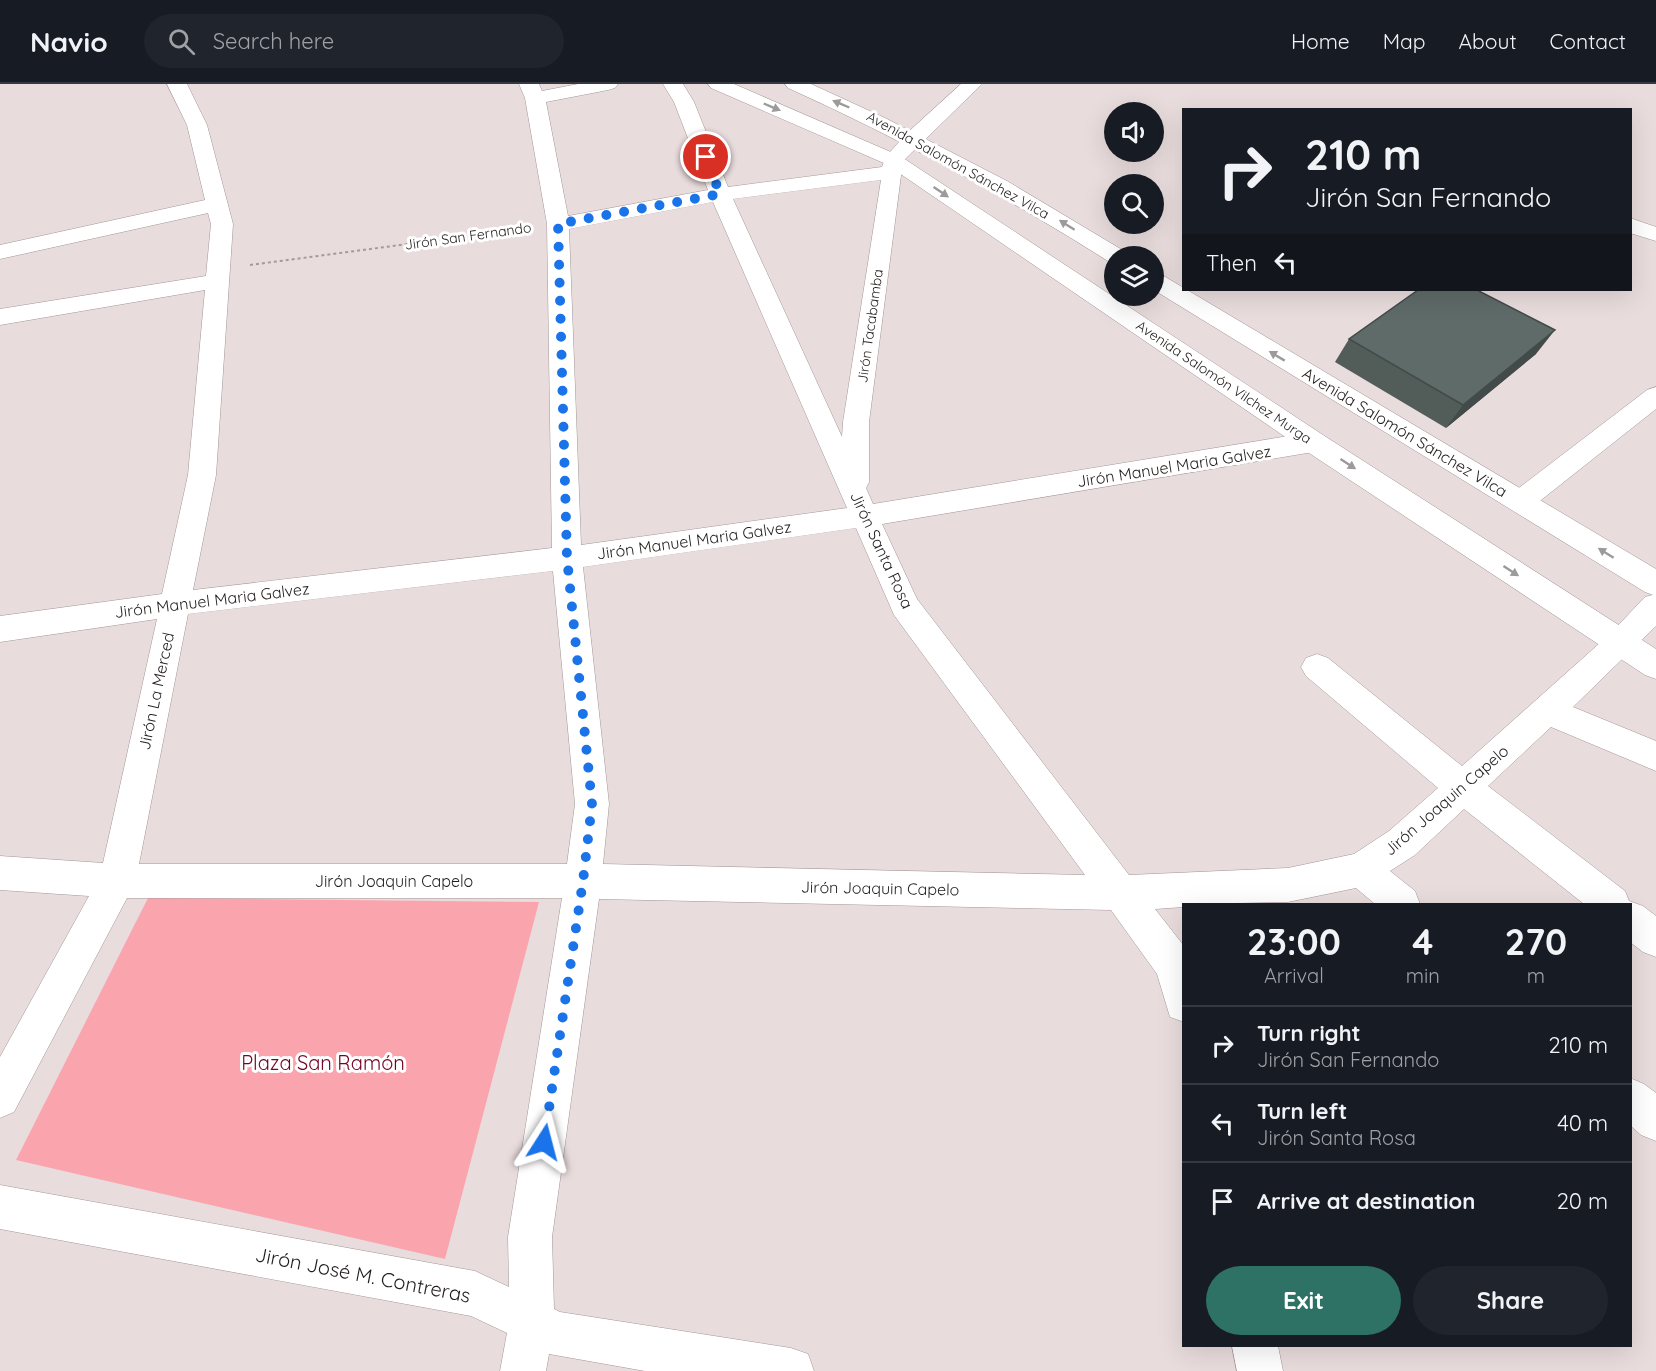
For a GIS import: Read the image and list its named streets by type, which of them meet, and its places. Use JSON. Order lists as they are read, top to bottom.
{
  "streets": {
    "main road": [
      "Avenida Salomón Sánchez Vilca",
      "Jirón Tacabamba",
      "Avenida Salomón Vilchez Murga",
      "Jirón Manuel Maria Galvez",
      "Jirón Santa Rosa",
      "Jirón La Merced",
      "Jirón Joaquin Capelo",
      "Jirón José M. Contreras"
    ],
    "path": ["Jirón San Fernando"]
  },
  "crossings": [
    ["Avenida Salomón Sánchez Vilca", "Avenida Salomón Vilchez Murga"],
    ["Jirón San Fernando", "Jirón La Merced"],
    ["Jirón Tacabamba", "Avenida Salomón Vilchez Murga"],
    ["Jirón Tacabamba", "Jirón Manuel Maria Galvez"],
    ["Jirón Tacabamba", "Jirón Santa Rosa"],
    ["Avenida Salomón Vilchez Murga", "Jirón Manuel Maria Galvez"],
    ["Avenida Salomón Vilchez Murga", "Jirón Joaquin Capelo"],
    ["Jirón Manuel Maria Galvez", "Jirón Santa Rosa"],
    ["Jirón Manuel Maria Galvez", "Jirón La Merced"],
    ["Jirón Santa Rosa", "Jirón Joaquin Capelo"],
    ["Jirón La Merced", "Jirón Joaquin Capelo"]
  ],
  "one_way": ["Avenida Salomón Vilchez Murga"],
  "parks": ["Plaza San Ramón"],
  "page": {
    "header": "Navio",
    "search": "Search here",
    "nav": [
      "Home",
      "Map",
      "About",
      "Contact"
    ],
    "turn": ["210 m", "Jirón San Fernando"],
    "then": "Then",
    "eta": [
      "23:00",
      "Arrival",
      "4",
      "min",
      "270",
      "m"
    ],
    "list": [
      {
        "name": "Turn right",
        "note": "Jirón San Fernando",
        "value": "210 m"
      },
      {
        "name": "Turn left",
        "note": "Jirón Santa Rosa",
        "value": "40 m"
      },
      {
        "name": "Arrive at destination",
        "value": "20 m"
      }
    ],
    "buttons": ["Exit", "Share"]
  }
}
